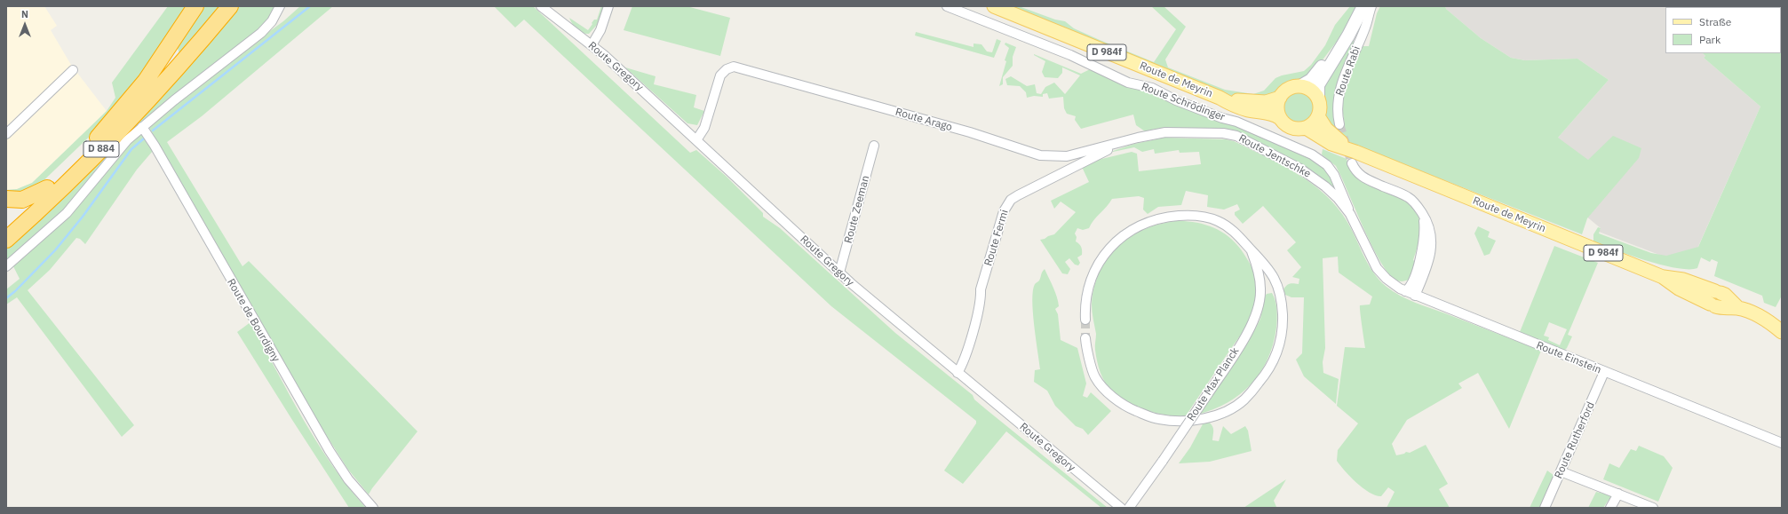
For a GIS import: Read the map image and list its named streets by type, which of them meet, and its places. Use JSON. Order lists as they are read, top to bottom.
{
  "streets": {
    "highway": ["D 884"],
    "main road": ["D 984f", "Route de Meyrin"],
    "street": [
      "Route Gregory",
      "Route Rabi",
      "Route Schrödinger",
      "Route Arago",
      "Route Jentschke",
      "Route Zeeman",
      "Route Fermi",
      "Route de Bourdigny",
      "Route Einstein",
      "Route Max Planck",
      "Route Rutherford"
    ]
  },
  "crossings": [
    ["Route Gregory", "Route Arago"],
    ["Route Gregory", "Route Zeeman"],
    ["Route Gregory", "Route Fermi"],
    ["Route Schrödinger", "Route Jentschke"],
    ["Route Arago", "Route Jentschke"],
    ["Route Arago", "Route Fermi"],
    ["Route Jentschke", "Route Fermi"],
    ["Route Jentschke", "Route Einstein"],
    ["Route Einstein", "Route Rutherford"]
  ],
  "legend": ["Straße", "Park"],
  "north": "top"
}
